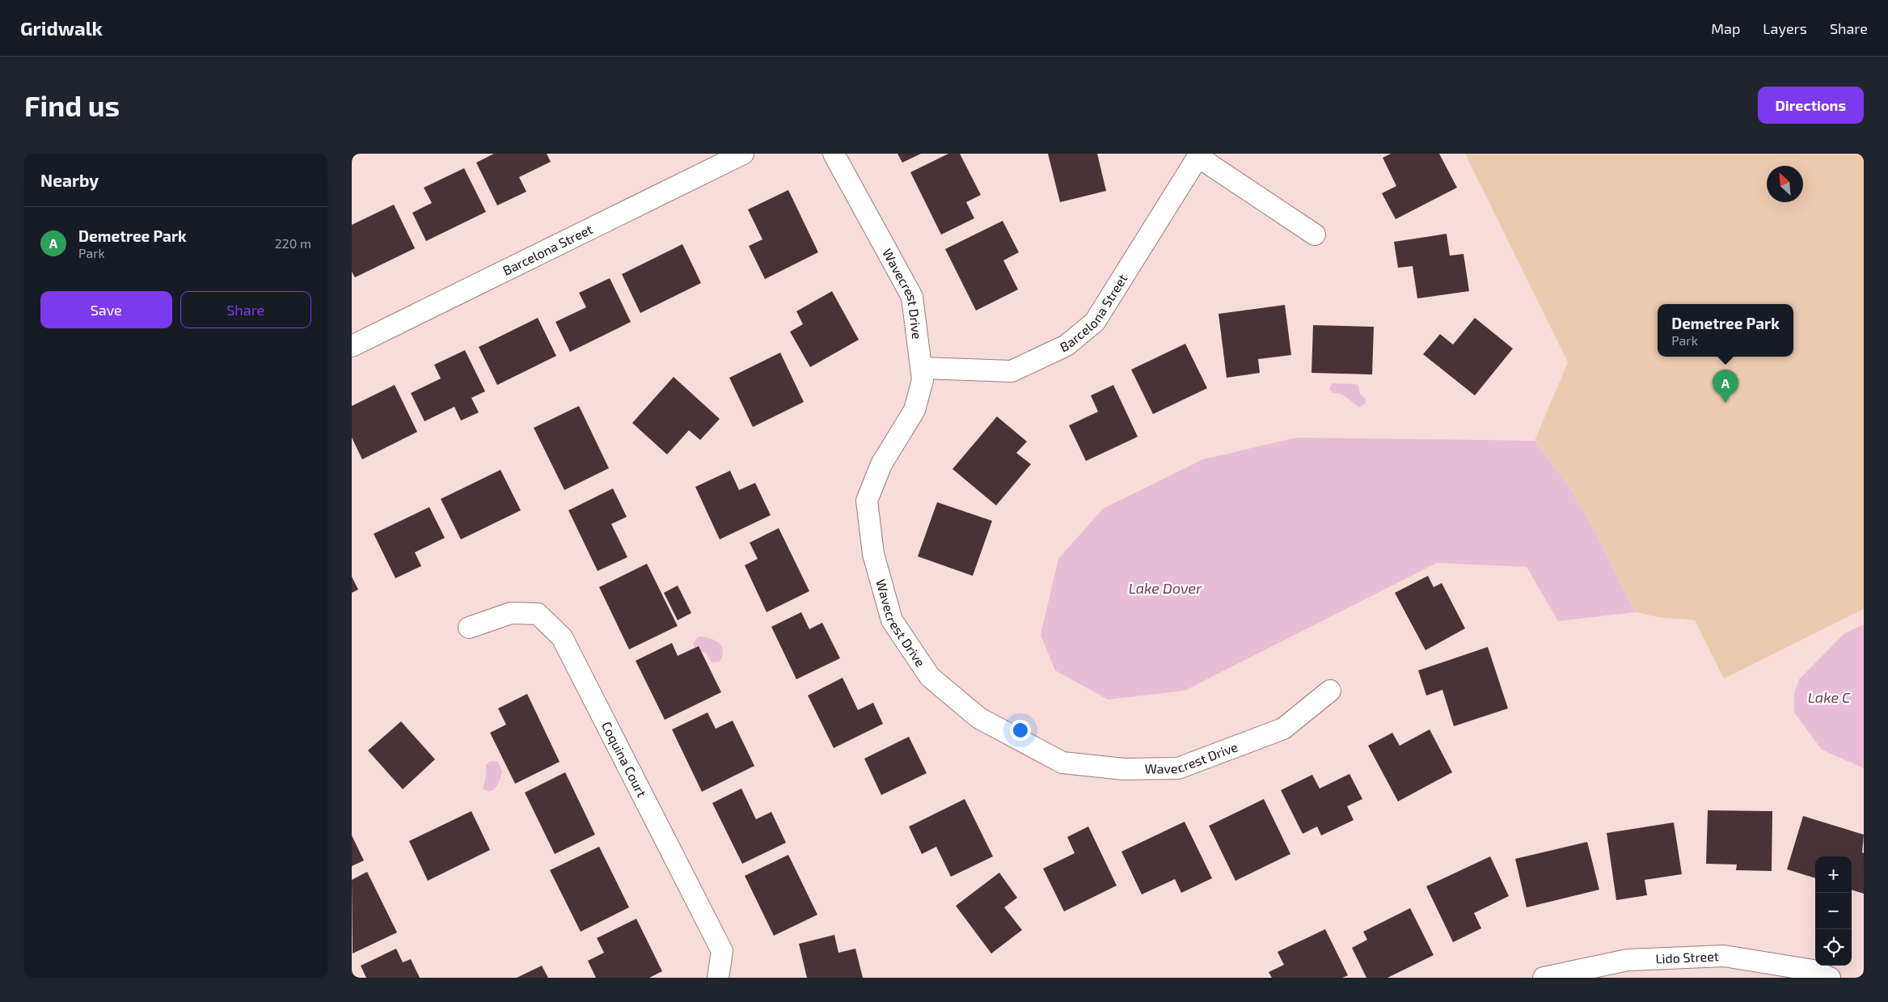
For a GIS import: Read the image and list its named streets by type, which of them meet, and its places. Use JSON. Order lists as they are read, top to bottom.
{
  "streets": {
    "street": [
      "Barcelona Street",
      "Wavecrest Drive",
      "Coquina Court",
      "Lido Street"
    ]
  },
  "crossings": [
    ["Barcelona Street", "Wavecrest Drive"]
  ],
  "water": ["Lake Dover", "Lake C"],
  "north": "top left",
  "page": {
    "header": "Gridwalk",
    "nav": ["Map", "Layers", "Share"],
    "buttons": [
      "Directions",
      ["Save", "Share"]
    ],
    "title": "Find us",
    "heading": "Nearby",
    "list": [
      {
        "mark": "A",
        "name": "Demetree Park",
        "note": "Park",
        "value": "220 m"
      }
    ],
    "popup": ["Demetree Park", "Park"],
    "pins": "A",
    "map_buttons": ["+", "−"]
  }
}
